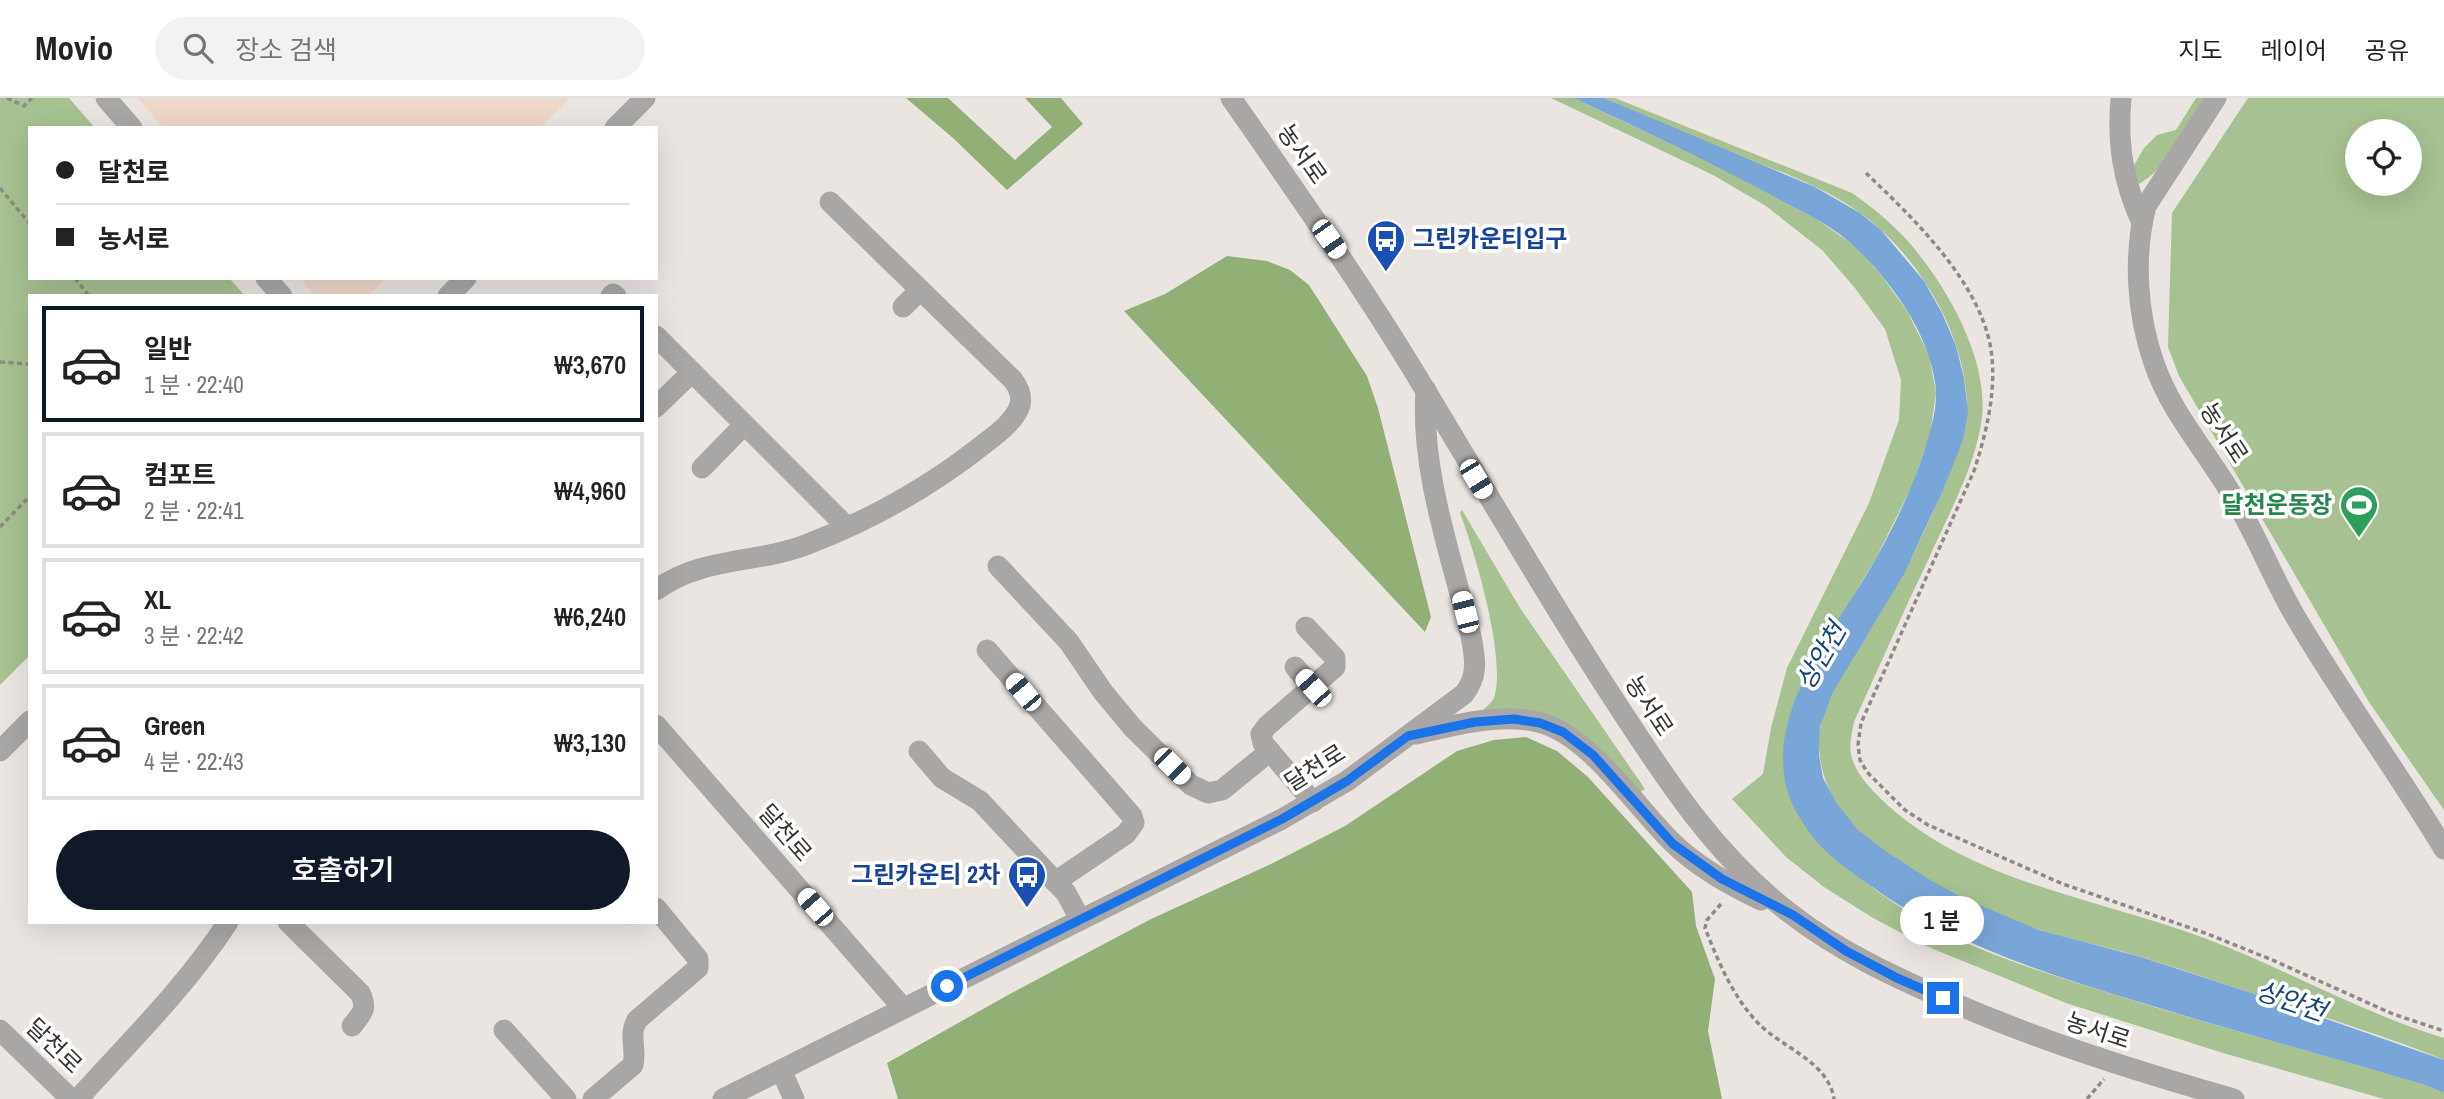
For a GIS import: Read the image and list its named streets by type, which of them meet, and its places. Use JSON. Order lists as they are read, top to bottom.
{
  "streets": {
    "street": ["농서로", "달천로"]
  },
  "crossings": [
    ["농서로", "달천로"]
  ],
  "water": ["상안천"],
  "places": {
    "bus stop": ["그린카운티입구", "그린카운티 2차"],
    "sports": ["달천운동장"]
  },
  "page": {
    "header": "Movio",
    "search": "장소 검색",
    "nav": ["지도", "레이어", "공유"],
    "banner": ["달천로", "농서로"],
    "list": [
      {
        "name": "일반",
        "note": "1 분 · 22:40",
        "value": "₩3,670"
      },
      {
        "name": "컴포트",
        "note": "2 분 · 22:41",
        "value": "₩4,960"
      },
      {
        "name": "XL",
        "note": "3 분 · 22:42",
        "value": "₩6,240"
      },
      {
        "name": "Green",
        "note": "4 분 · 22:43",
        "value": "₩3,130"
      }
    ],
    "buttons": "호출하기",
    "bubble": "1 분"
  }
}
